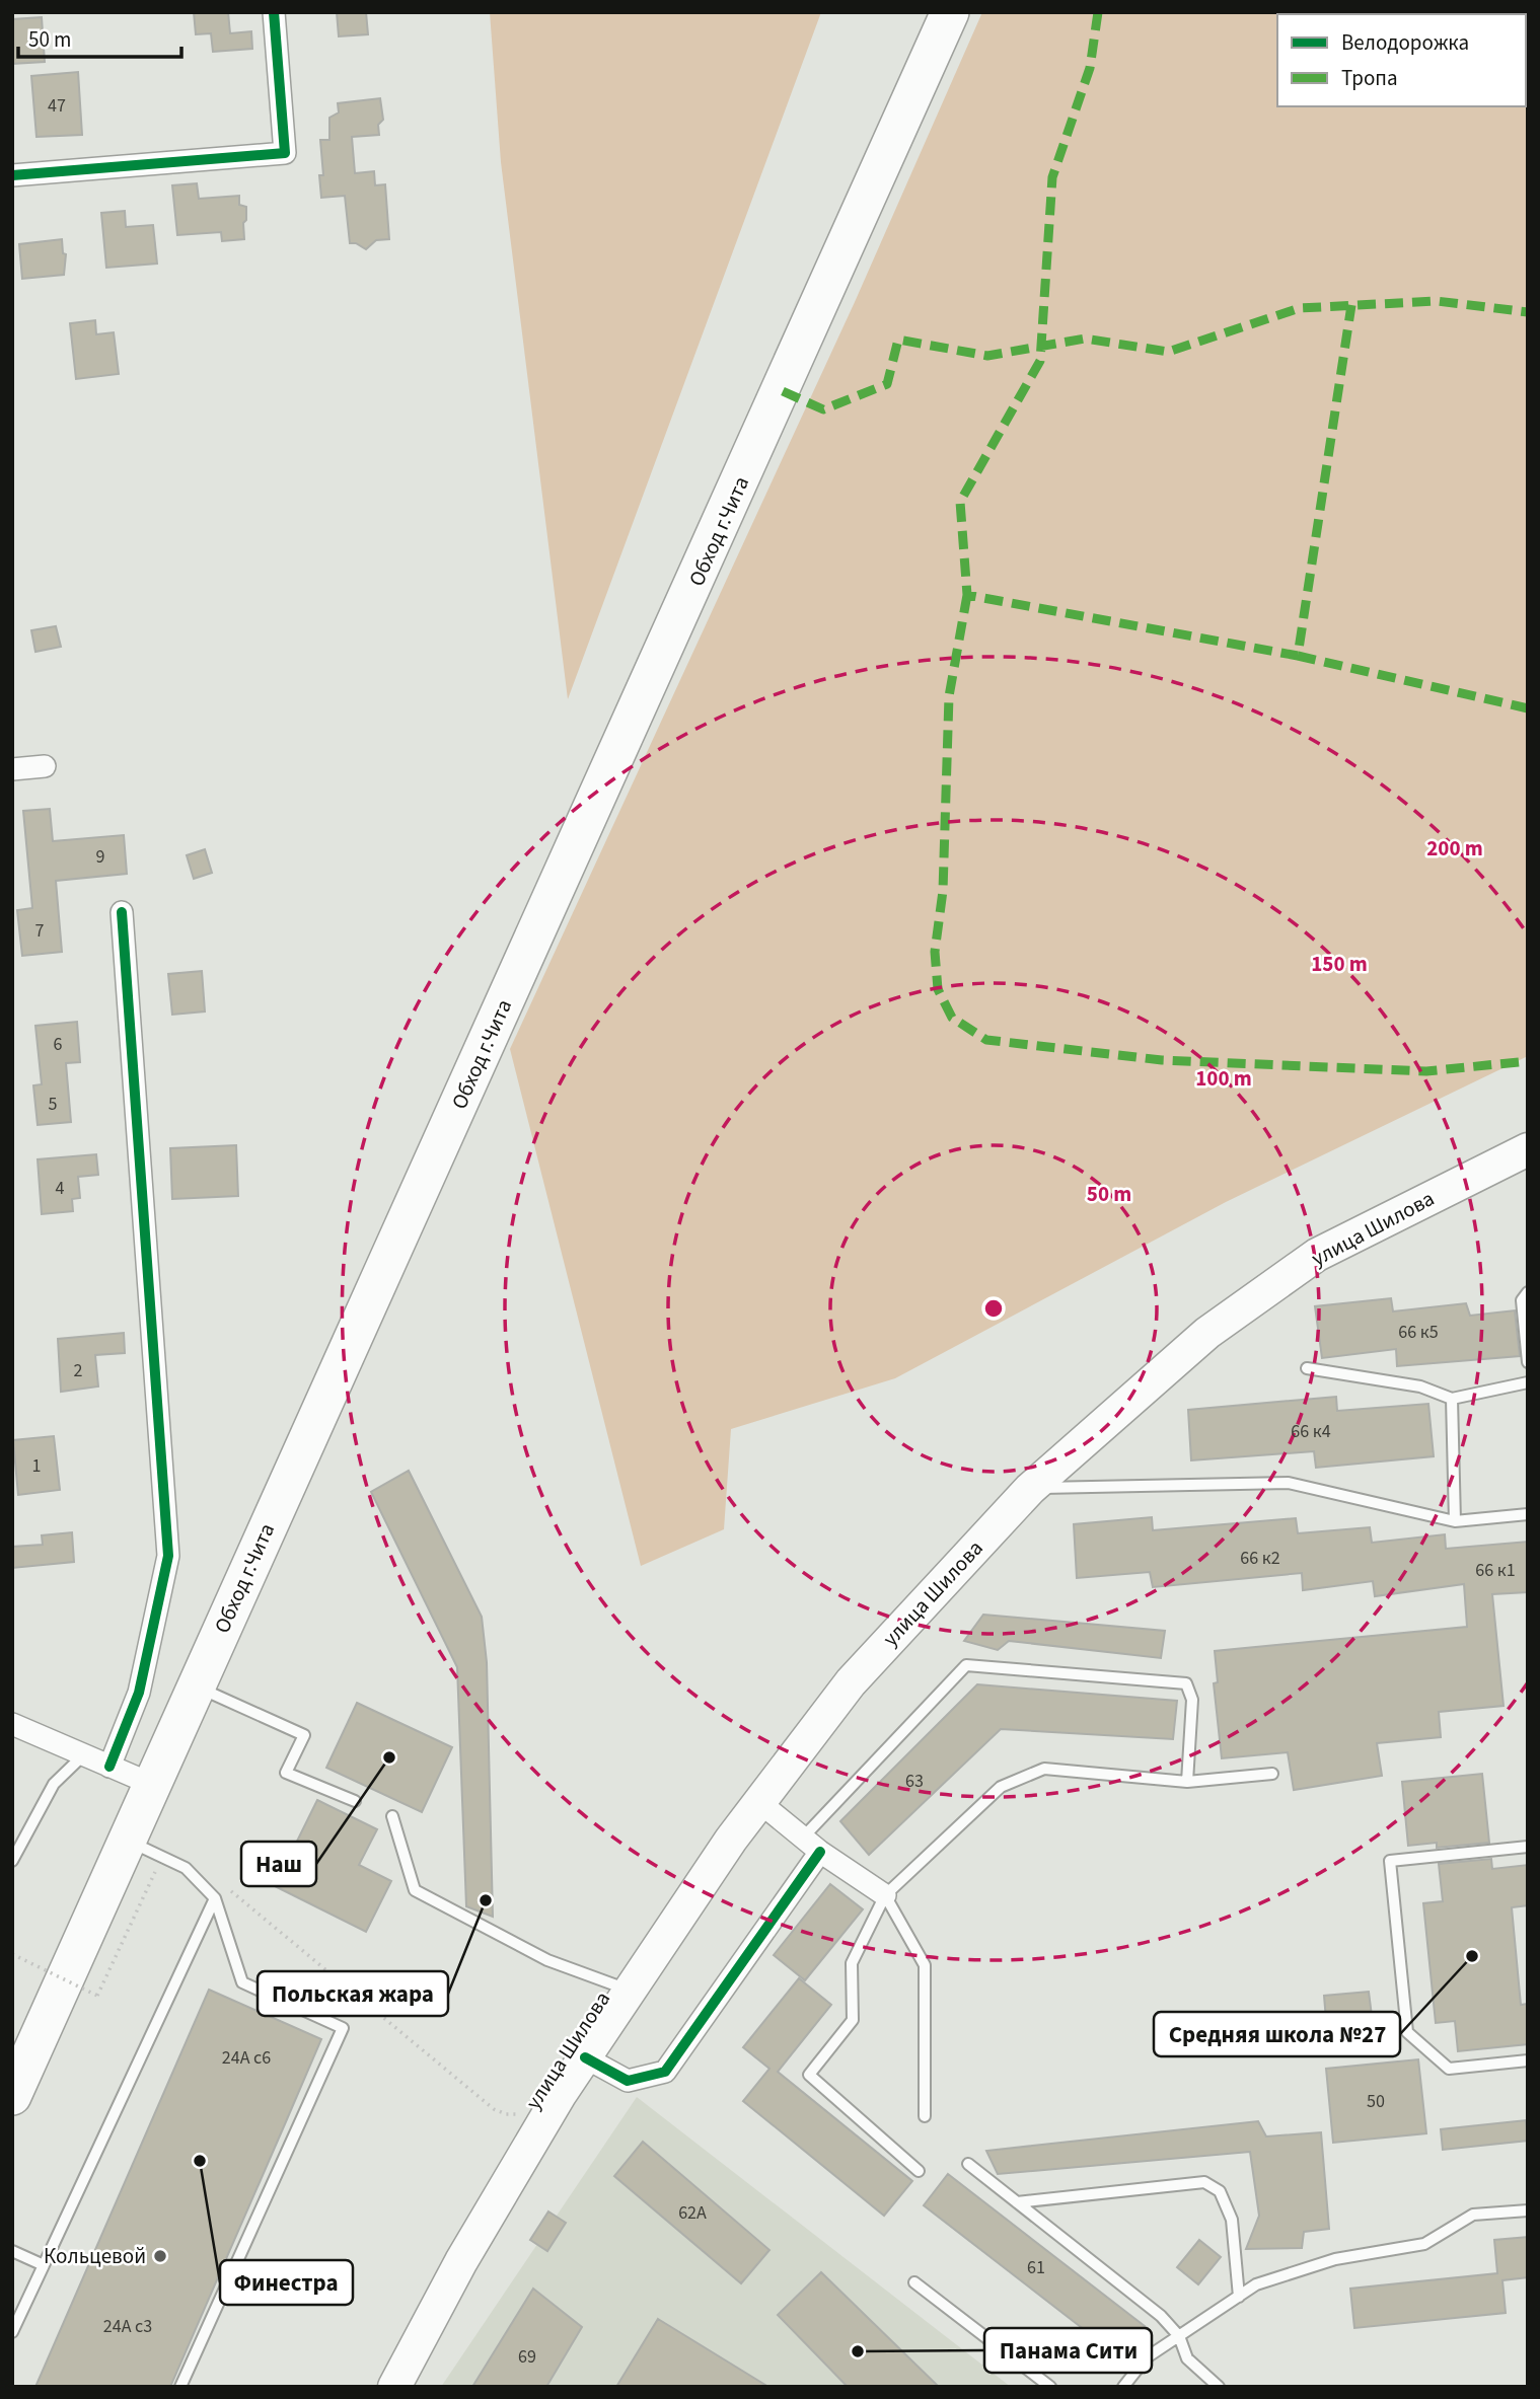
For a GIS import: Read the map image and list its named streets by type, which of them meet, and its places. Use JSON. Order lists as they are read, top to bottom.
{
  "streets": {
    "highway": ["Обход г.Чита"],
    "main road": ["улица Шилова"]
  },
  "places": [
    "Наш",
    "Польская жара",
    "Средняя школа №27",
    "Финестра",
    "Кольцевой",
    "Панама Сити"
  ],
  "house_numbers": [
    "47",
    "9",
    "7",
    "6",
    "5",
    "4",
    "66 к5",
    "2",
    "66 к4",
    "1",
    "66 к2",
    "66 к1",
    "63",
    "24А с6",
    "50",
    "62А",
    "61",
    "24А с3",
    "69"
  ],
  "legend": ["Велодорожка", "Тропа"],
  "scale_bar": "50 m",
  "rings": [
    "200 m",
    "150 m",
    "100 m",
    "50 m"
  ]
}
